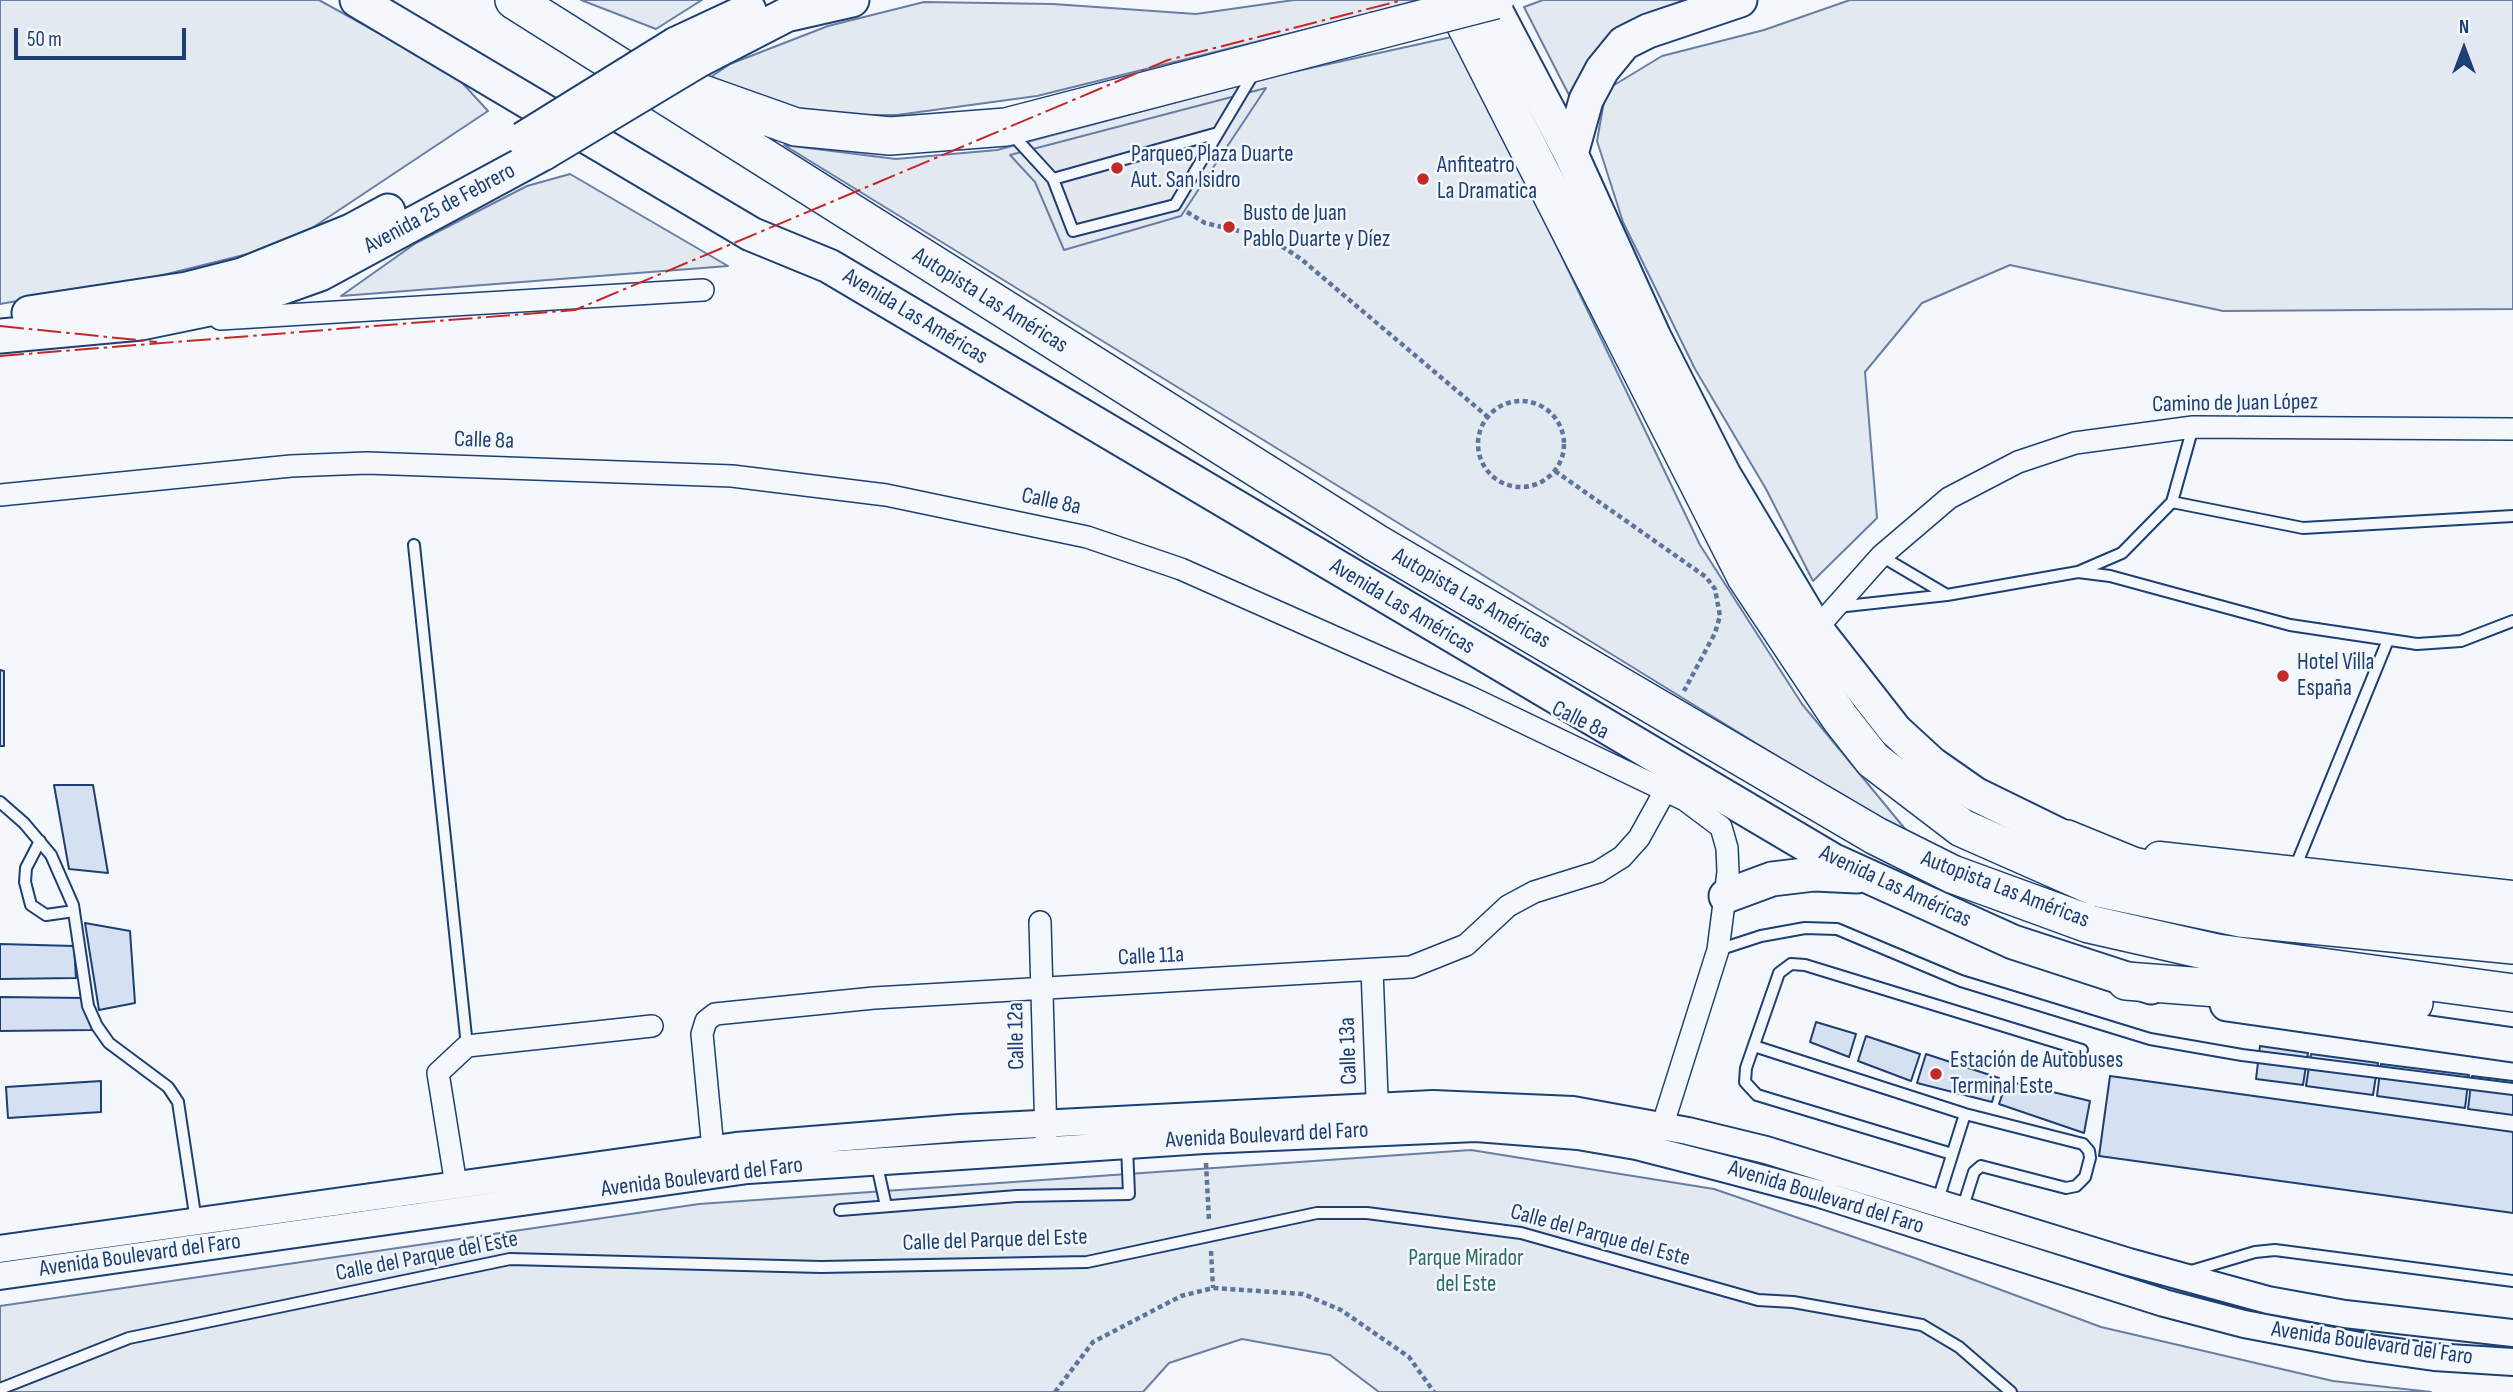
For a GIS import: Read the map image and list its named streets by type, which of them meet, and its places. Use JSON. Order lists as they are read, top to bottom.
{
  "streets": {
    "highway": ["Autopista Las Américas"],
    "main road": ["Avenida 25 de Febrero", "Avenida Las Américas"],
    "street": [
      "Camino de Juan López",
      "Calle 8a",
      "Calle 11a",
      "Calle 12a",
      "Calle 13a",
      "Avenida Boulevard del Faro"
    ],
    "lane": ["Calle del Parque del Este"]
  },
  "crossings": [
    ["Avenida Las Américas", "Calle 8a"],
    ["Calle 8a", "Calle 11a"],
    ["Calle 11a", "Calle 12a"],
    ["Calle 11a", "Calle 13a"],
    ["Calle 11a", "Avenida Boulevard del Faro"],
    ["Calle 12a", "Avenida Boulevard del Faro"],
    ["Calle 13a", "Avenida Boulevard del Faro"]
  ],
  "parks": ["Parque Mirador del Este"],
  "places": [
    "Parqueo Plaza Duarte Aut. San Isidro",
    "Anfiteatro La Dramatica",
    "Busto de Juan Pablo Duarte y Díez",
    "Hotel Villa España",
    "Estación de Autobuses Terminal Este"
  ],
  "scale_bar": "50 m",
  "north": "top"
}
